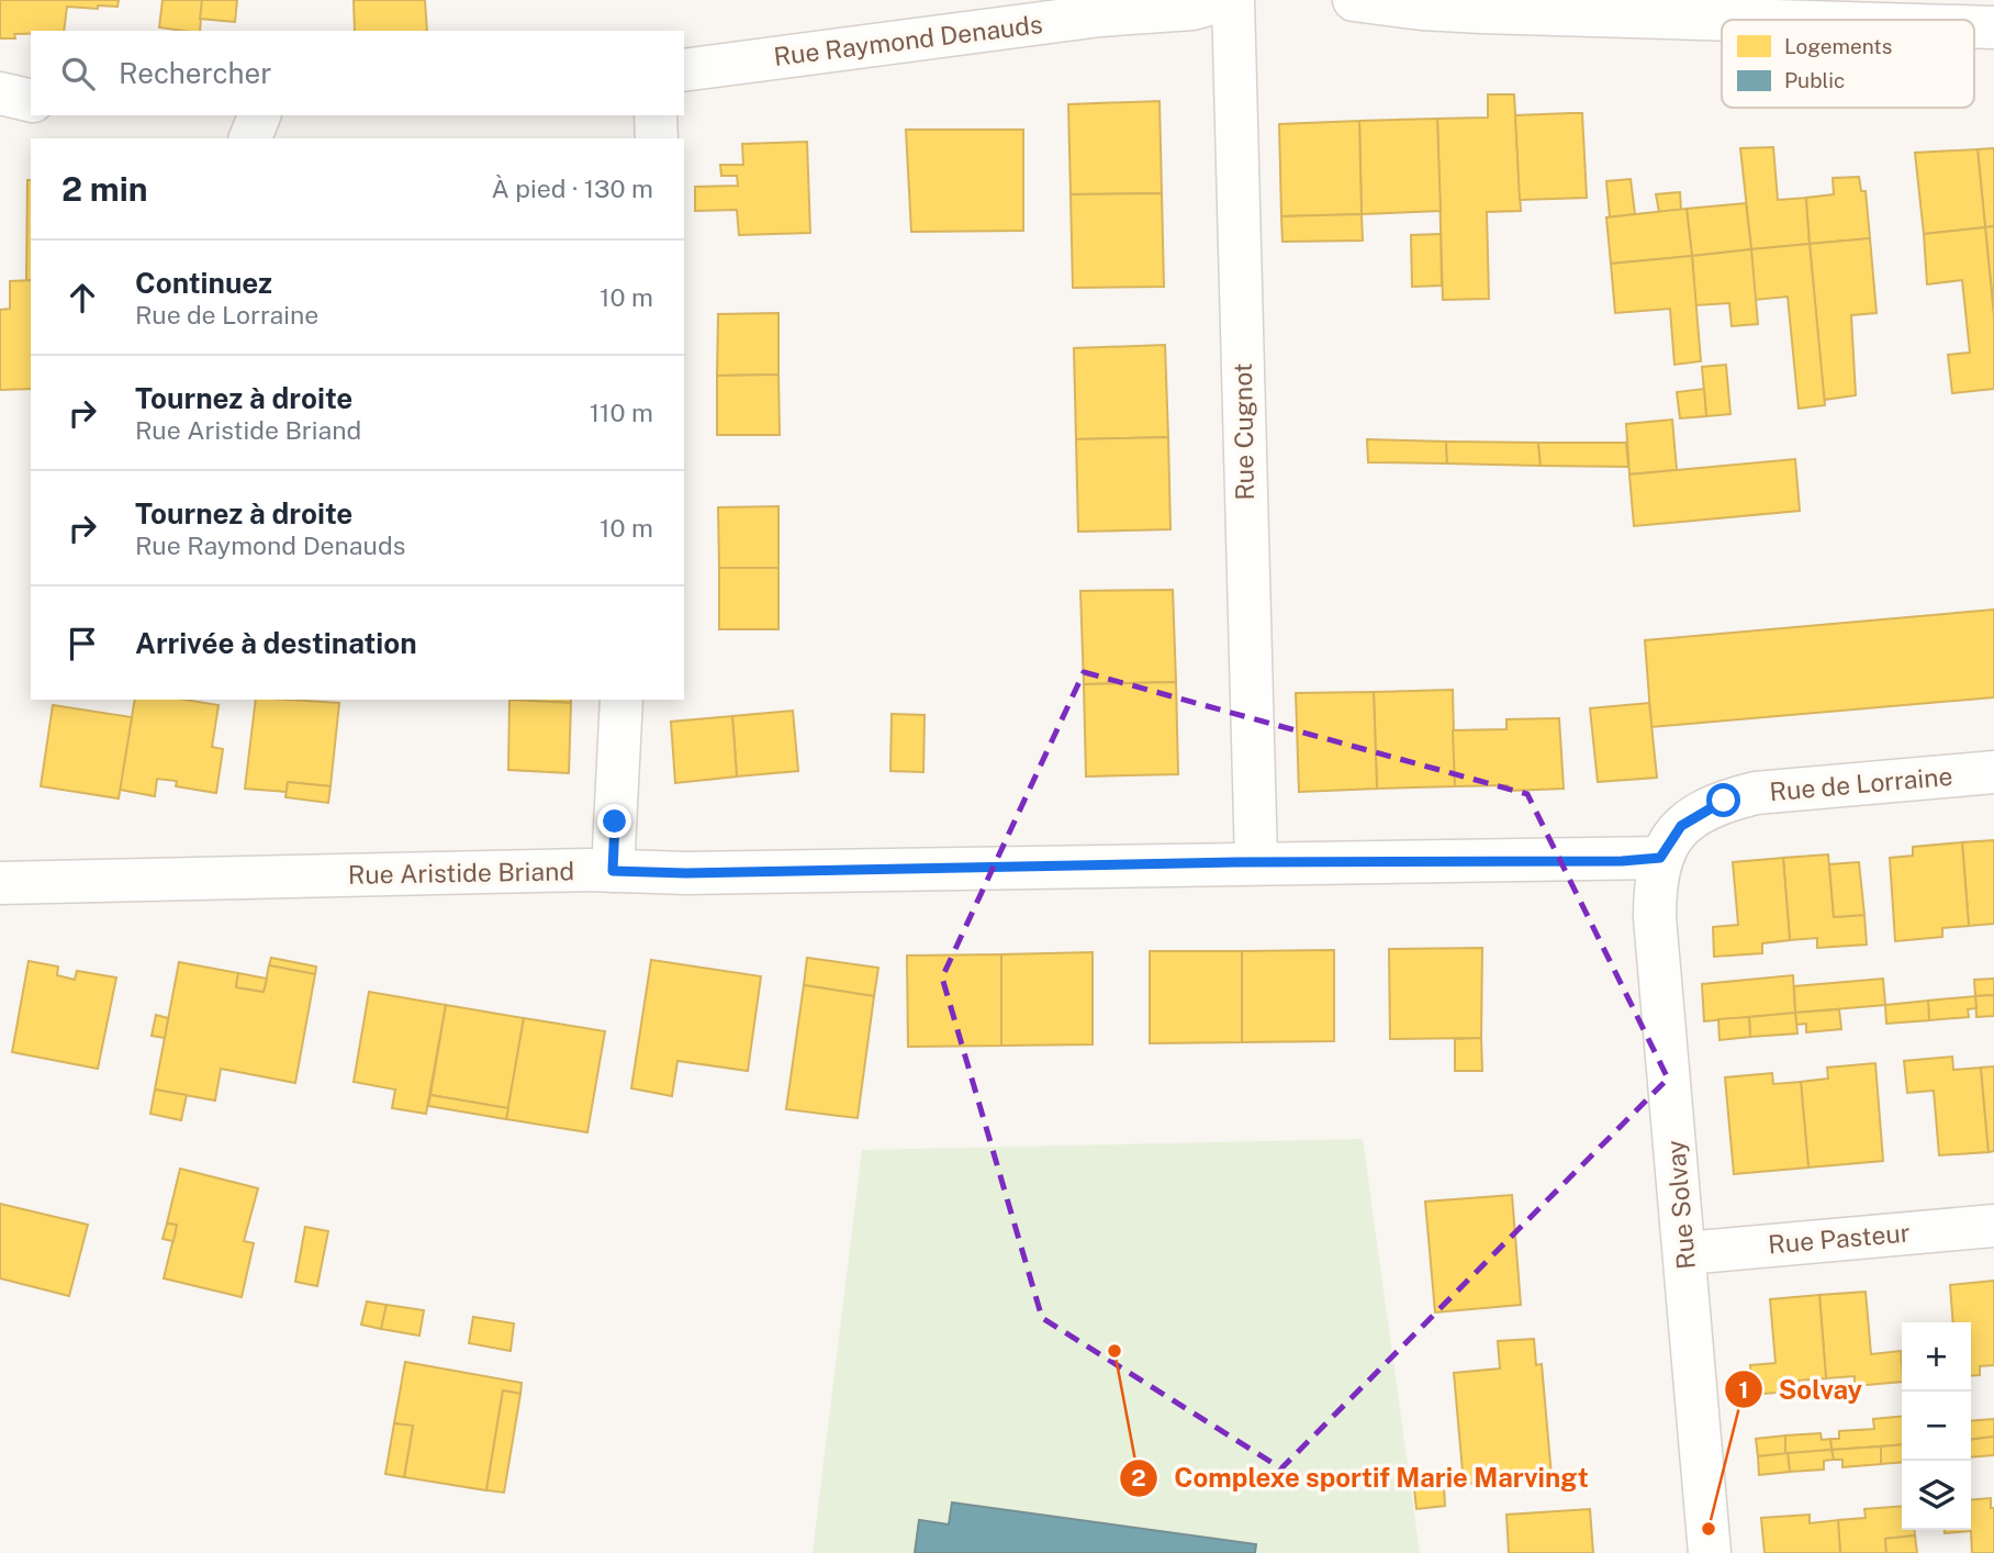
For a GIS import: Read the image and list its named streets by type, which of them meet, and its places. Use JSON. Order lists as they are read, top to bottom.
{
  "streets": {
    "street": [
      "Rue Raymond Denauds",
      "Rue Cugnot",
      "Rue de Lorraine",
      "Rue Aristide Briand",
      "Rue Solvay",
      "Rue Pasteur"
    ]
  },
  "crossings": [
    ["Rue Cugnot", "Rue Aristide Briand"],
    ["Rue de Lorraine", "Rue Aristide Briand"],
    ["Rue de Lorraine", "Rue Solvay"],
    ["Rue Aristide Briand", "Rue Solvay"],
    ["Rue Solvay", "Rue Pasteur"]
  ],
  "places": ["Complexe sportif Marie Marvingt", "Solvay"],
  "legend": ["Logements", "Public"],
  "page": {
    "search": "Rechercher",
    "heading": ["2 min", "À pied · 130 m"],
    "list": [
      ["Continuez", "Rue de Lorraine", "10 m"],
      ["Tournez à droite", "Rue Aristide Briand", "110 m"],
      ["Tournez à droite", "Rue Raymond Denauds", "10 m"],
      "Arrivée à destination"
    ],
    "map_buttons": ["+", "−"]
  }
}
